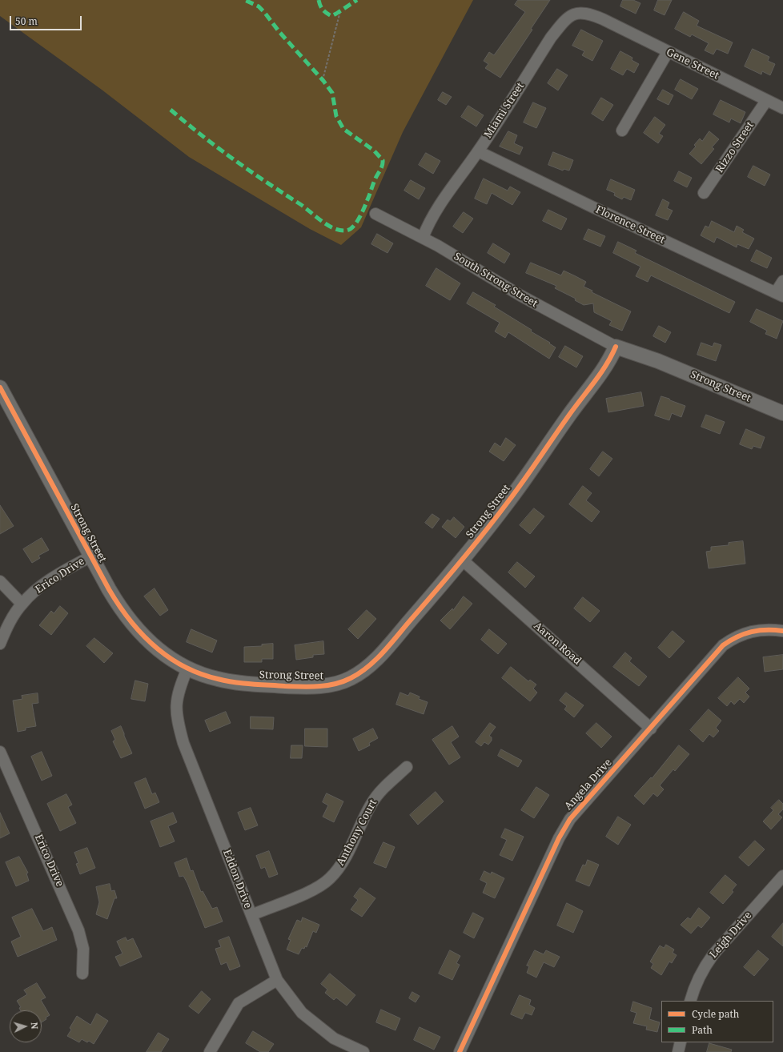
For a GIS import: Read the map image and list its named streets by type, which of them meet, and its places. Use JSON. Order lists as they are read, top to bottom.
{
  "streets": {
    "street": [
      "Gene Street",
      "Miami Street",
      "Rizzo Street",
      "Florence Street",
      "South Strong Street",
      "Strong Street",
      "Erico Drive",
      "Aaron Road",
      "Angela Drive",
      "Anthony Court",
      "Eddon Drive",
      "Leigh Drive"
    ]
  },
  "crossings": [
    ["Gene Street", "Miami Street"],
    ["Gene Street", "Rizzo Street"],
    ["Miami Street", "Florence Street"],
    ["Miami Street", "South Strong Street"],
    ["South Strong Street", "Strong Street"],
    ["Strong Street", "Erico Drive"],
    ["Strong Street", "Aaron Road"],
    ["Strong Street", "Eddon Drive"],
    ["Aaron Road", "Angela Drive"],
    ["Anthony Court", "Eddon Drive"]
  ],
  "legend": ["Cycle path", "Path"],
  "scale_bar": "50 m",
  "north": "right"
}
